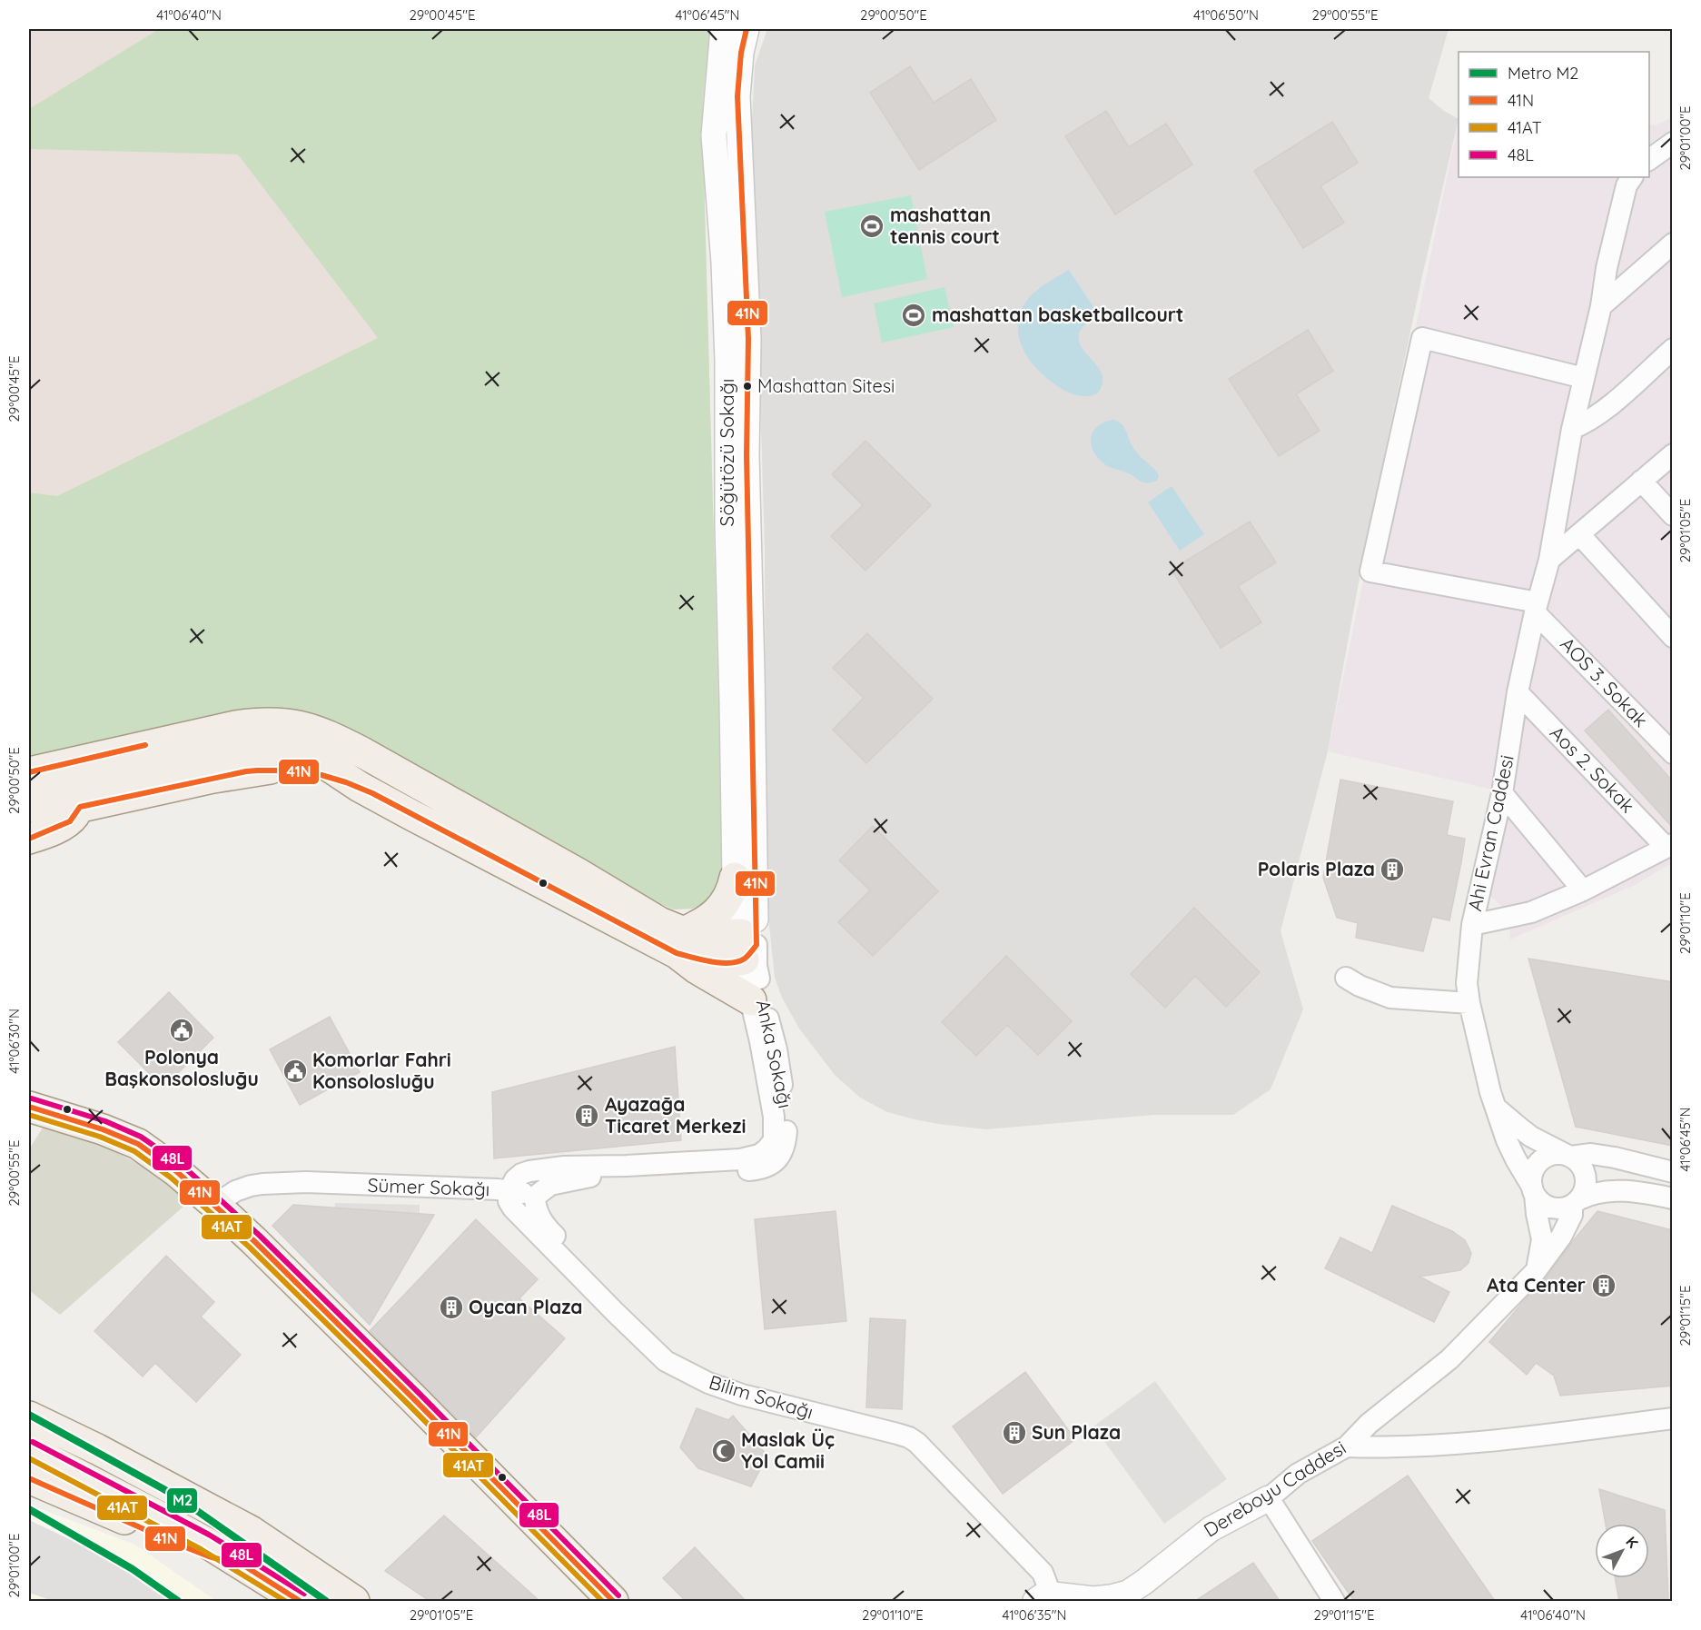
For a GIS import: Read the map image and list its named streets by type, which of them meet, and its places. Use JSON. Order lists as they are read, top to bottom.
{
  "streets": {
    "street": [
      "Söğütözü Sokağı",
      "AOS 3. Sokak",
      "Aos 2. Sokak",
      "Ahi Evran Caddesi",
      "Anka Sokağı",
      "Sümer Sokağı",
      "Bilim Sokağı",
      "Dereboyu Caddesi"
    ]
  },
  "crossings": [
    ["Söğütözü Sokağı", "Anka Sokağı"],
    ["AOS 3. Sokak", "Ahi Evran Caddesi"],
    ["Aos 2. Sokak", "Ahi Evran Caddesi"],
    ["Ahi Evran Caddesi", "Dereboyu Caddesi"],
    ["Anka Sokağı", "Sümer Sokağı"],
    ["Sümer Sokağı", "Bilim Sokağı"],
    ["Bilim Sokağı", "Dereboyu Caddesi"]
  ],
  "places": {
    "sports": ["mashattan tennis court", "mashattan basketballcourt"],
    "other": ["Mashattan Sitesi"],
    "building": [
      "Polaris Plaza",
      "Ayazağa Ticaret Merkezi",
      "Ata Center",
      "Oycan Plaza",
      "Sun Plaza"
    ],
    "public building": ["Polonya Başkonsolosluğu", "Komorlar Fahri Konsolosluğu"],
    "mosque": ["Maslak Üç Yol Camii"]
  },
  "lines": [
    "transit line 41N",
    "transit line 48L",
    "transit line 41AT",
    "metro line M2"
  ],
  "legend": [
    "Metro M2",
    "41N",
    "41AT",
    "48L"
  ],
  "north": "top right",
  "coordinates": [
    "41°06'40\"N",
    "29°00'45\"E",
    "41°06'45\"N",
    "29°00'50\"E",
    "41°06'50\"N",
    "29°00'55\"E",
    "29°01'00\"E",
    "29°01'05\"E",
    "29°01'10\"E",
    "41°06'30\"N",
    "29°01'15\"E",
    "41°06'35\"N"
  ]
}
